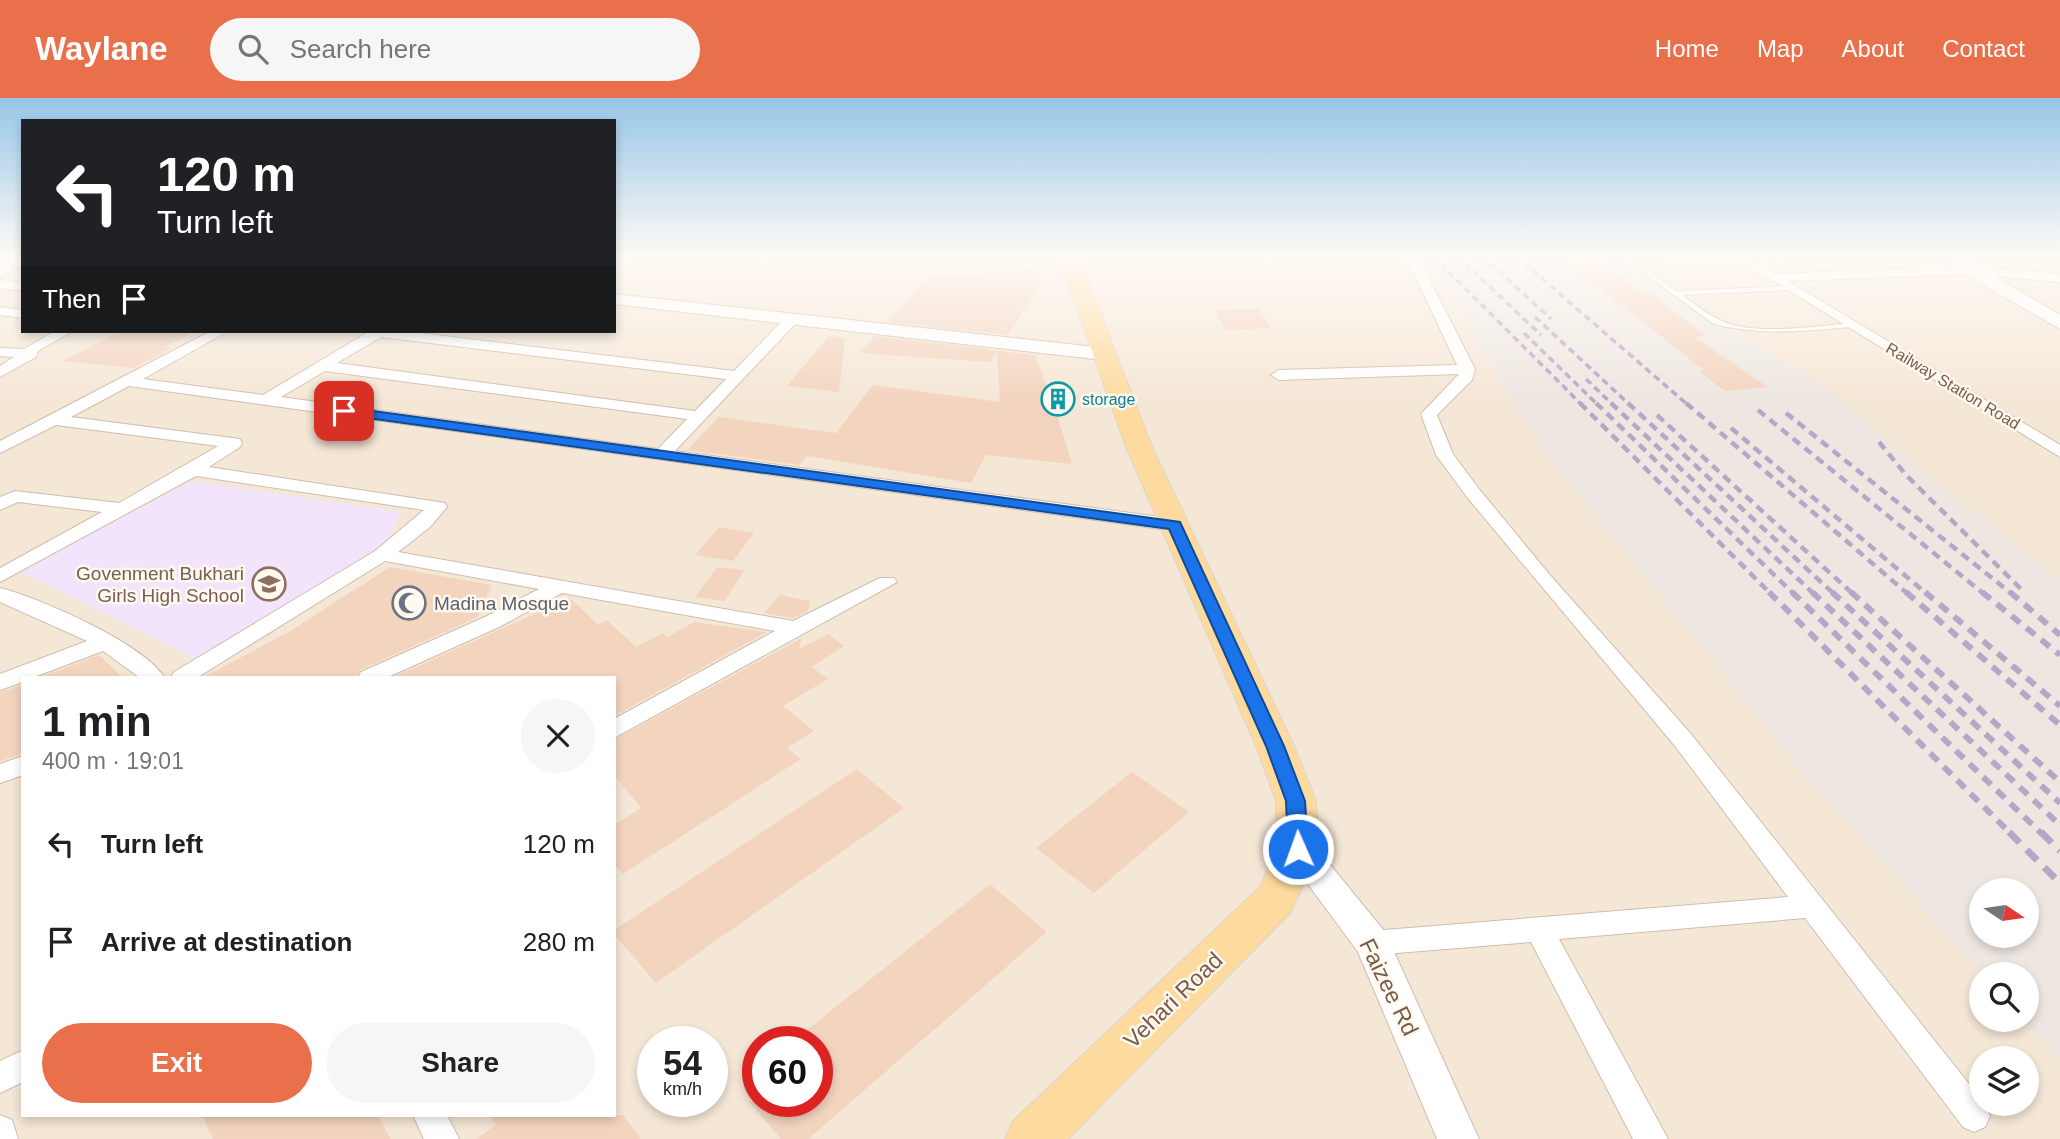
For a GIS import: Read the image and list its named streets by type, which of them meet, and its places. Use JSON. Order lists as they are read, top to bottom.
{
  "streets": {
    "main road": ["Vehari Road"],
    "street": ["Railway Station Road", "Faizee Rd"]
  },
  "crossings": [
    ["Faizee Rd", "Vehari Road"]
  ],
  "places": {
    "building": ["storage"],
    "school or university": ["Govenment Bukhari Girls High School"],
    "mosque": ["Madina Mosque"]
  },
  "north": "right",
  "page": {
    "header": "Waylane",
    "search": "Search here",
    "nav": [
      "Home",
      "Map",
      "About",
      "Contact"
    ],
    "turn": ["120 m", "Turn left"],
    "then": "Then",
    "heading": ["1 min", "400 m · 19:01"],
    "list": [
      {
        "name": "Turn left",
        "value": "120 m"
      },
      {
        "name": "Arrive at destination",
        "value": "280 m"
      }
    ],
    "buttons": ["Exit", "Share"],
    "speed": "54 km/h",
    "limit": "60"
  }
}
